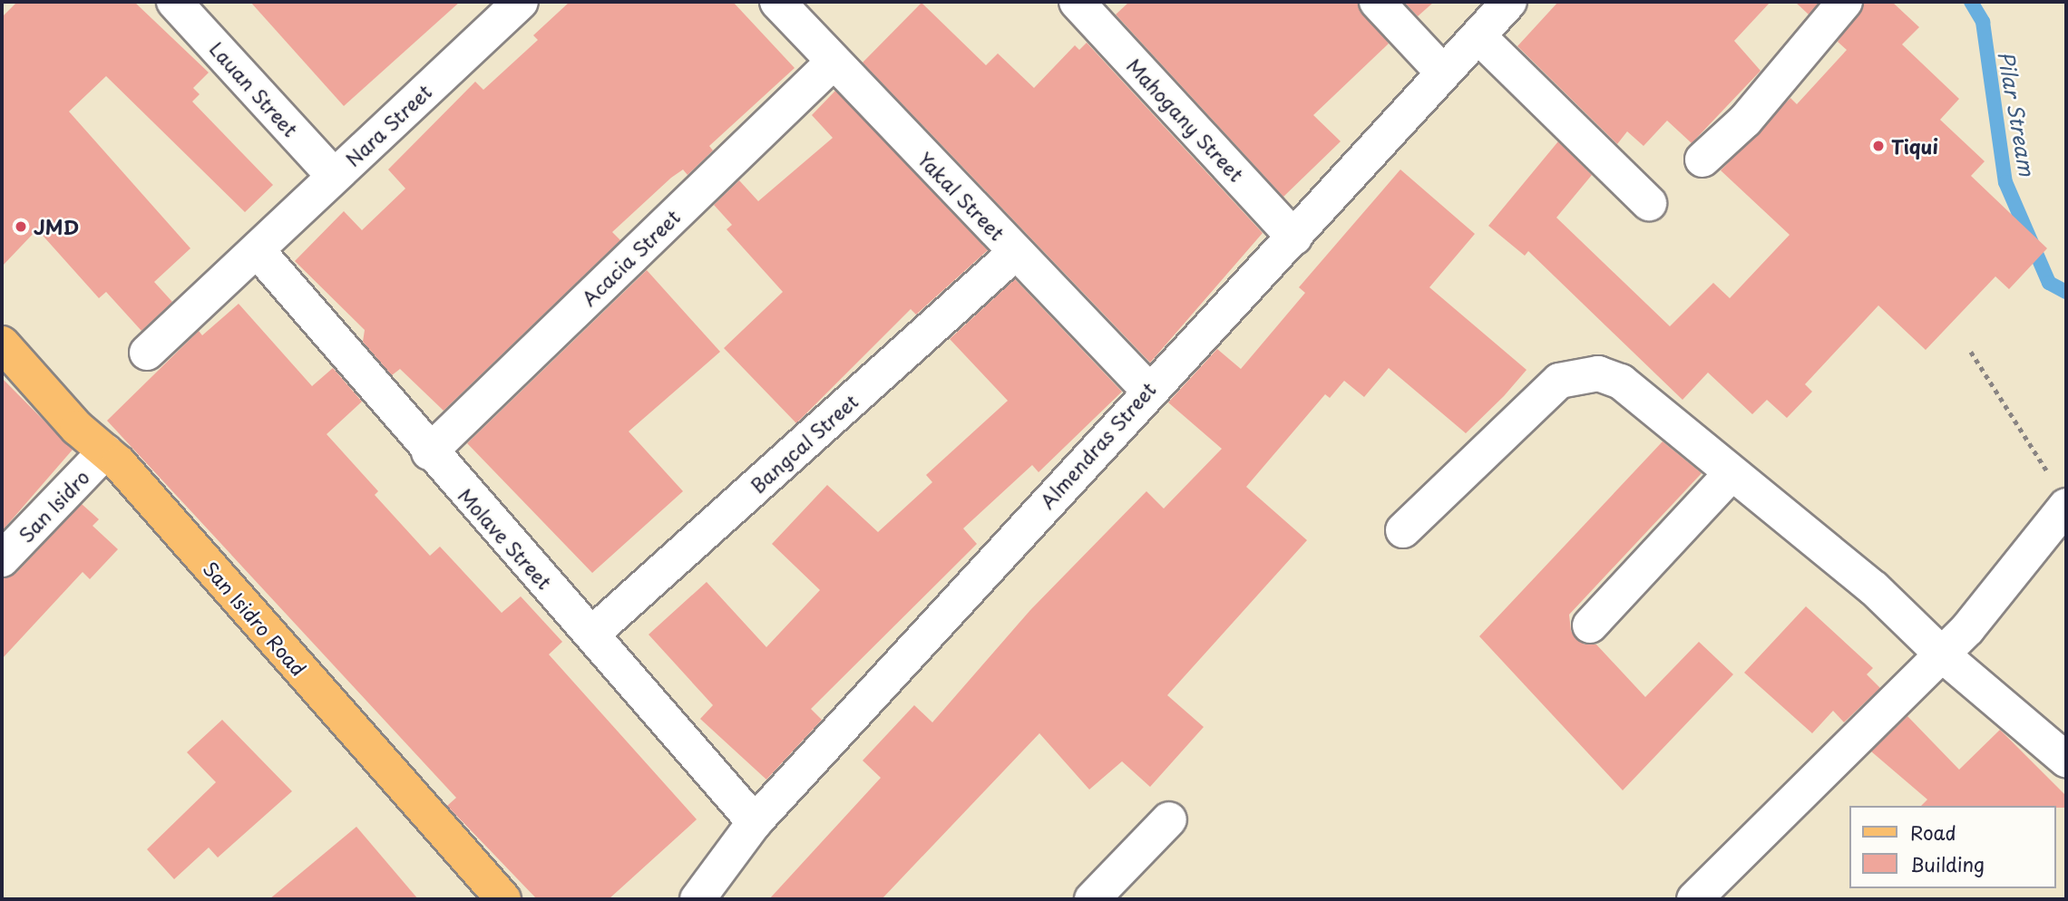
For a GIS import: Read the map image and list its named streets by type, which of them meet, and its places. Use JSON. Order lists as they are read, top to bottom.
{
  "streets": {
    "main road": ["San Isidro Road"],
    "street": [
      "Lauan Street",
      "Mahogany Street",
      "Nara Street",
      "Yakal Street",
      "Acacia Street",
      "Bangcal Street",
      "Almendras Street",
      "San Isidro",
      "Molave Street"
    ]
  },
  "crossings": [
    ["Lauan Street", "Nara Street"],
    ["Mahogany Street", "Almendras Street"],
    ["Nara Street", "Molave Street"],
    ["Yakal Street", "Acacia Street"],
    ["Yakal Street", "Bangcal Street"],
    ["Yakal Street", "Almendras Street"],
    ["Acacia Street", "Molave Street"],
    ["Bangcal Street", "Molave Street"],
    ["Almendras Street", "Molave Street"],
    ["San Isidro", "San Isidro Road"]
  ],
  "water": ["Pilar Stream"],
  "places": ["Tiqui", "JMD"],
  "legend": ["Road", "Building"]
}
